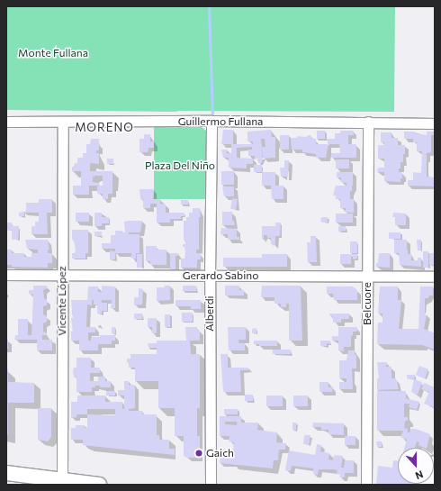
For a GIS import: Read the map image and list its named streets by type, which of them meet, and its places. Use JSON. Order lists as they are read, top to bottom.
{
  "streets": {
    "street": [
      "Guillermo Fullana",
      "Gerardo Sabino",
      "Vicente López",
      "Belcuore",
      "Alberdi"
    ]
  },
  "crossings": [
    ["Guillermo Fullana", "Vicente López"],
    ["Guillermo Fullana", "Belcuore"],
    ["Guillermo Fullana", "Alberdi"],
    ["Gerardo Sabino", "Vicente López"],
    ["Gerardo Sabino", "Belcuore"],
    ["Gerardo Sabino", "Alberdi"]
  ],
  "districts": ["MORENO"],
  "parks": ["Monte Fullana", "Plaza Del Niño"],
  "places": ["Gaich"],
  "north": "bottom"
}
